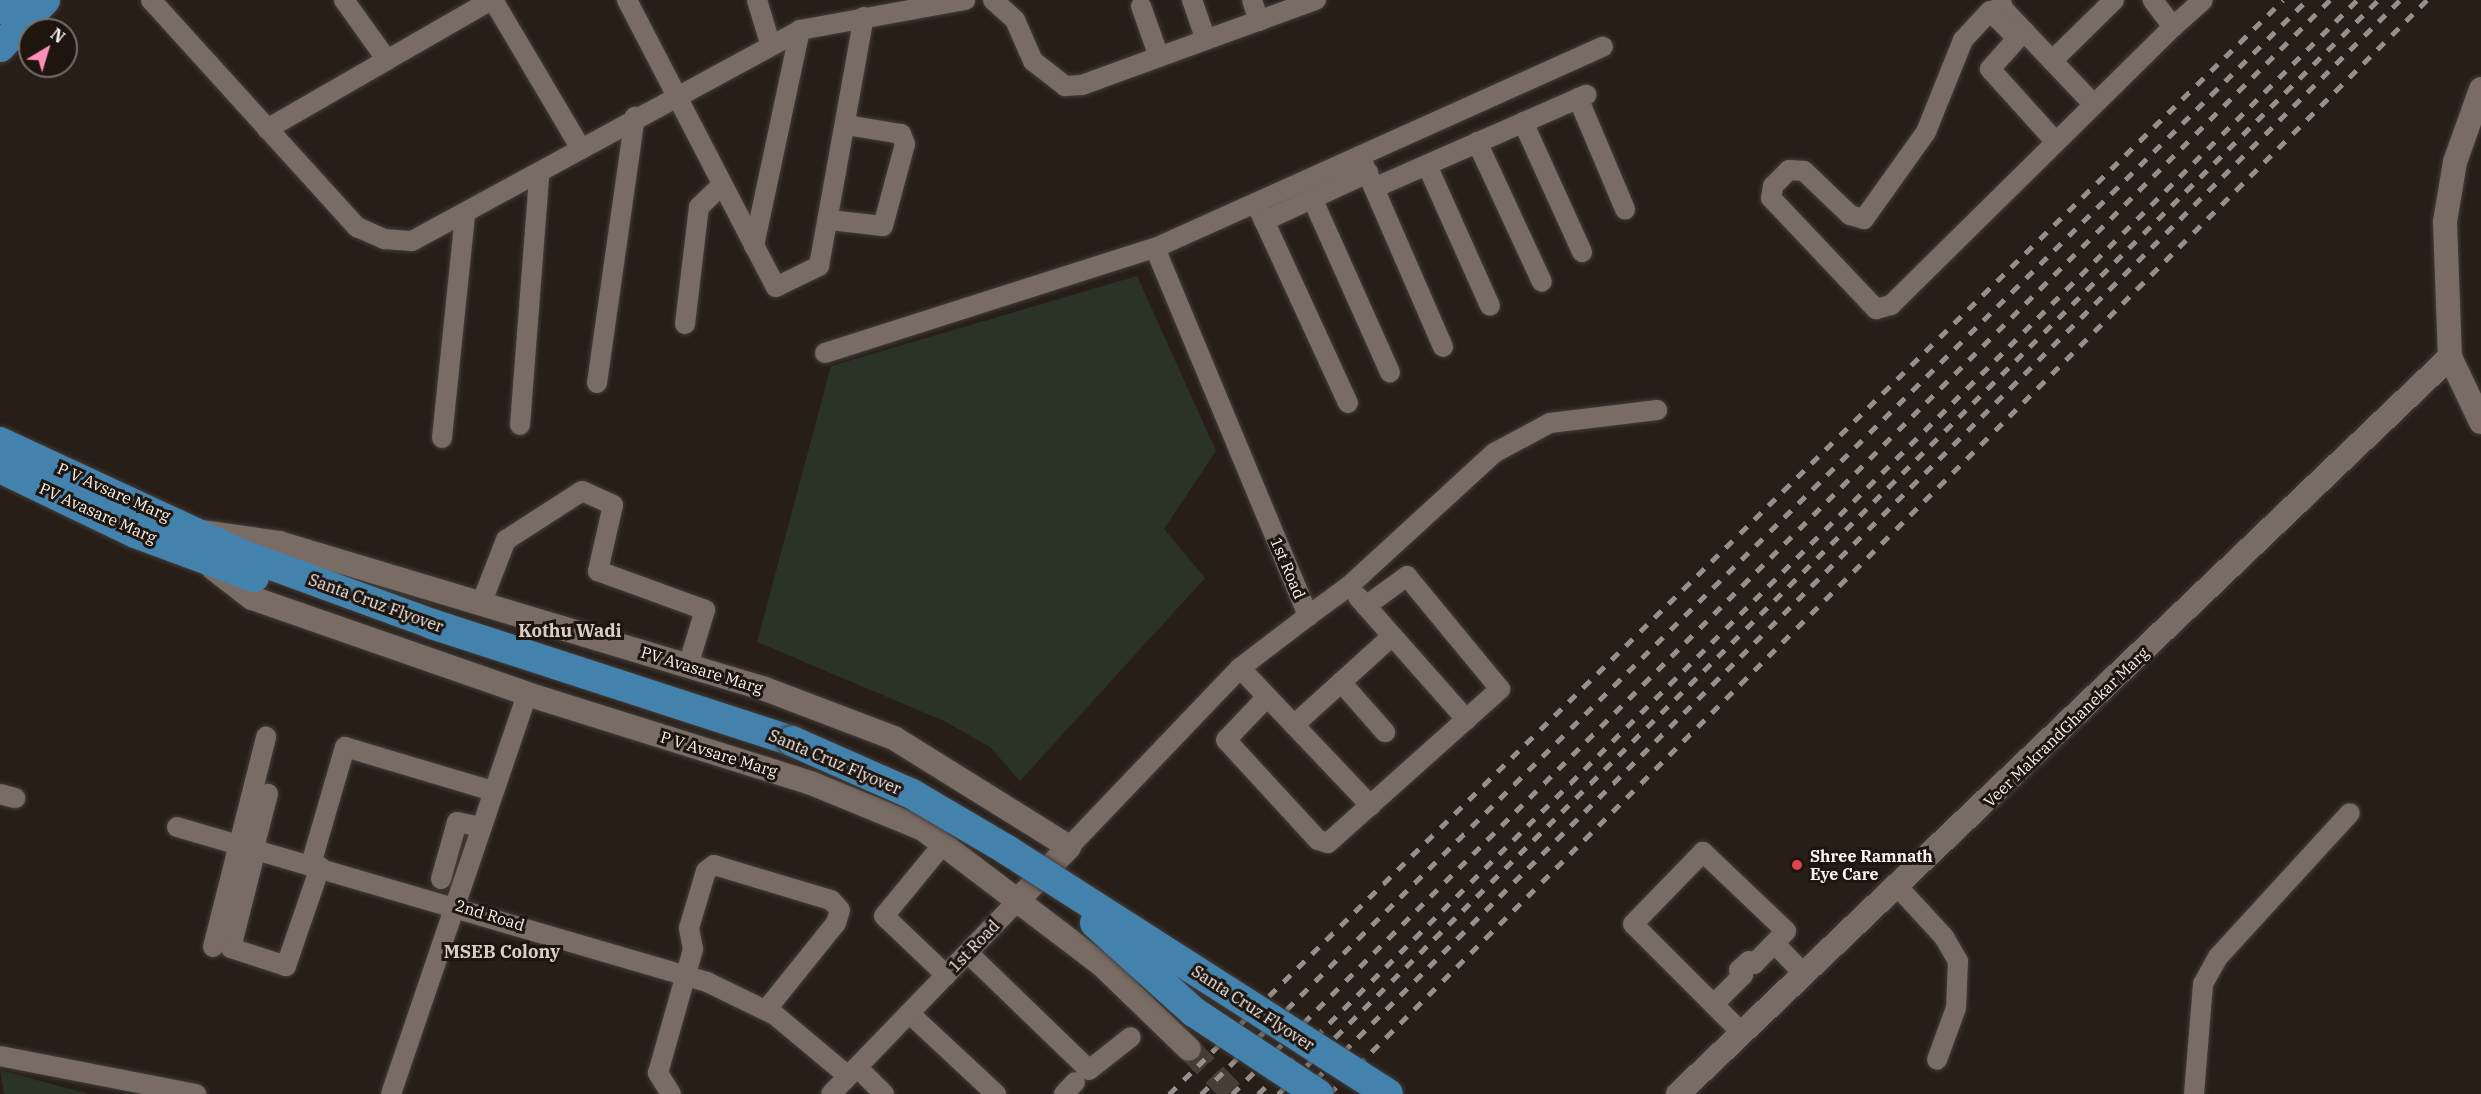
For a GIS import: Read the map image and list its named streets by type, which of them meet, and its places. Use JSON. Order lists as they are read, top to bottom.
{
  "streets": {
    "main road": ["P V Avsare Marg", "Santa Cruz Flyover"],
    "street": [
      "PV Avasare Marg",
      "1st Road",
      "Veer MakrandGhanekar Marg",
      "2nd Road"
    ]
  },
  "crossings": [
    ["P V Avsare Marg", "PV Avasare Marg"],
    ["P V Avsare Marg", "1st Road"],
    ["P V Avsare Marg", "Santa Cruz Flyover"],
    ["PV Avasare Marg", "1st Road"],
    ["PV Avasare Marg", "Santa Cruz Flyover"],
    ["1st Road", "2nd Road"]
  ],
  "districts": ["Kothu Wadi", "MSEB Colony"],
  "places": ["Shree Ramnath Eye Care"],
  "north": "top right"
}
